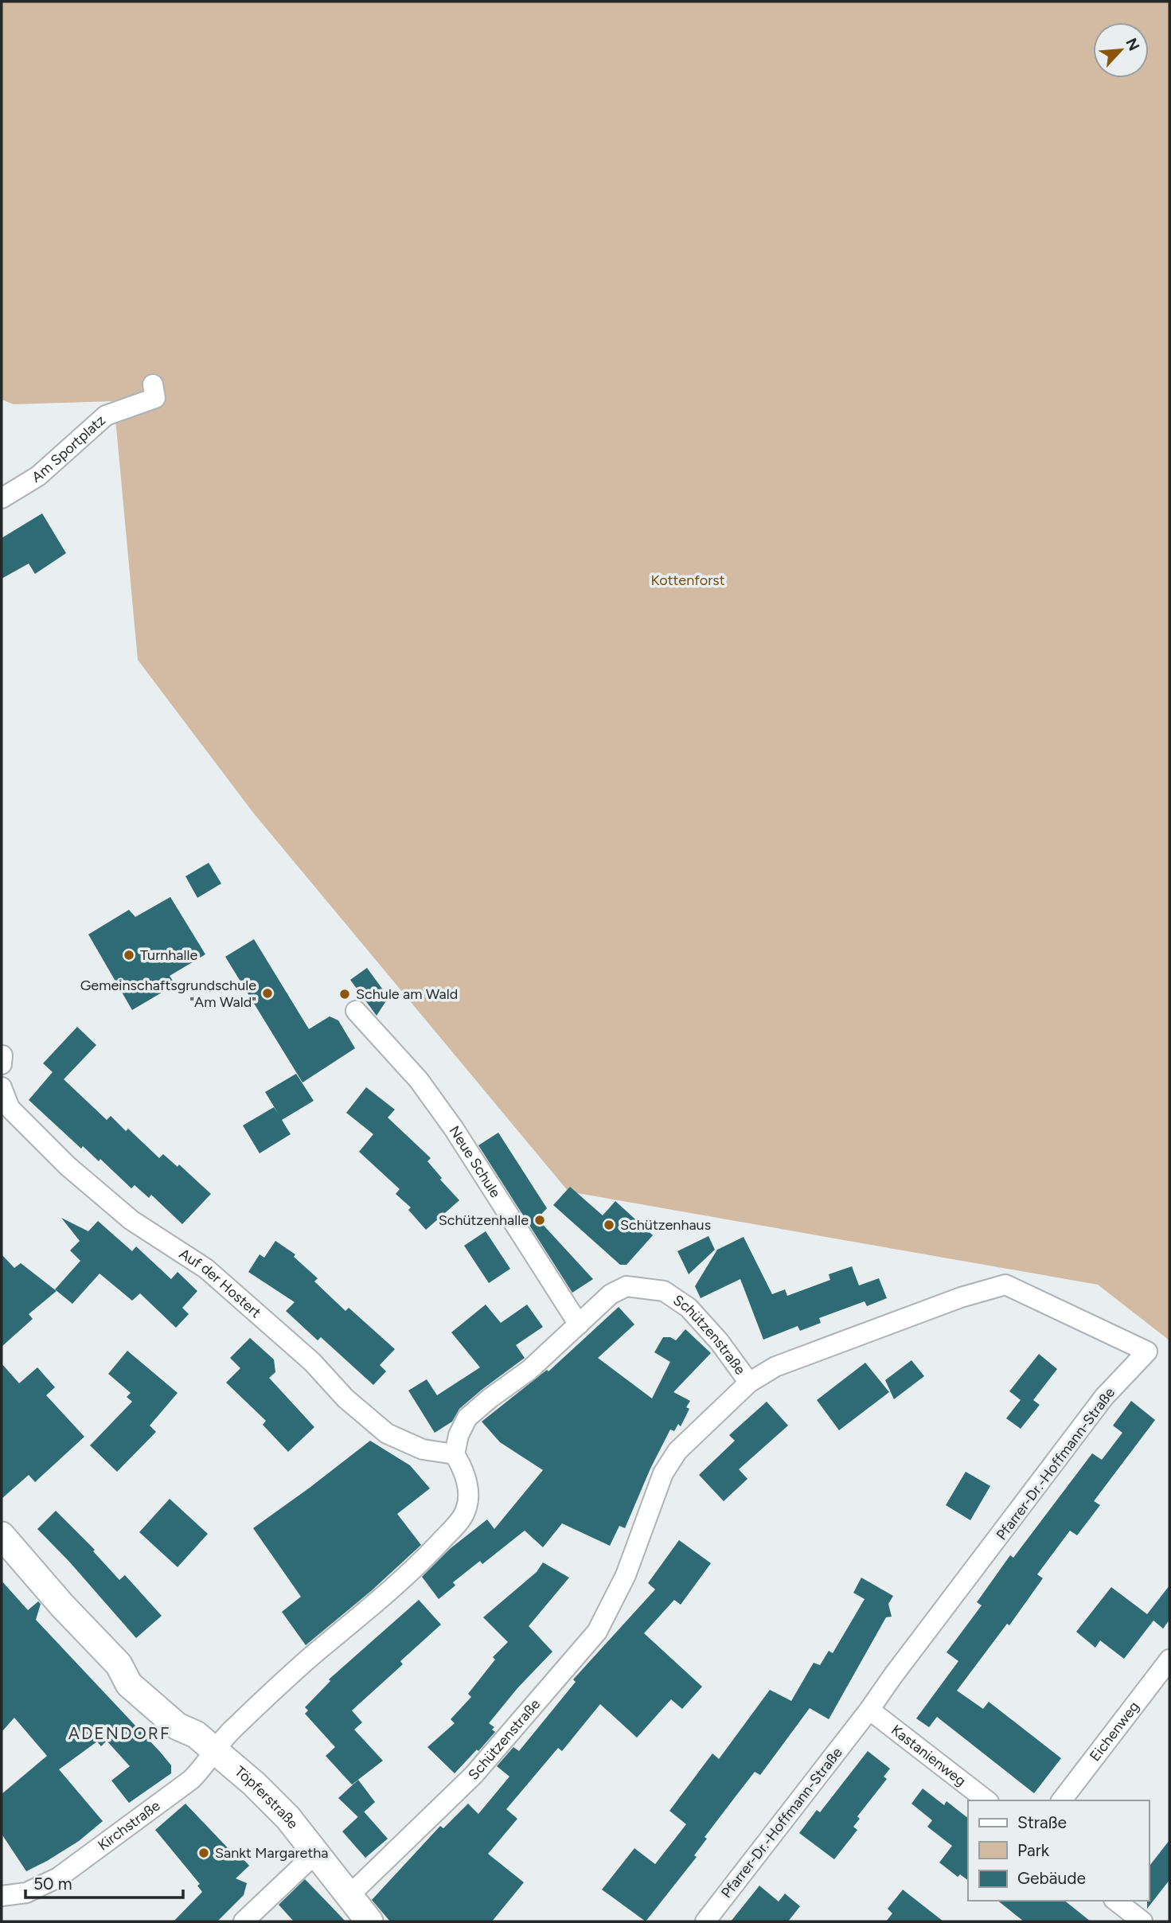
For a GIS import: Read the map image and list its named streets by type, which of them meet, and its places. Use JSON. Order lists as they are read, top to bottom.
{
  "streets": {
    "main road": ["Töpferstraße"],
    "street": [
      "Am Sportplatz",
      "Neue Schule",
      "Auf der Hostert",
      "Schützenstraße",
      "Pfarrer-Dr.-Hoffmann-Straße",
      "Eichenweg",
      "Kastanienweg",
      "Kirchstraße"
    ]
  },
  "crossings": [
    ["Neue Schule", "Schützenstraße"],
    ["Auf der Hostert", "Schützenstraße"],
    ["Schützenstraße", "Pfarrer-Dr.-Hoffmann-Straße"],
    ["Schützenstraße", "Töpferstraße"],
    ["Pfarrer-Dr.-Hoffmann-Straße", "Kastanienweg"],
    ["Töpferstraße", "Kirchstraße"]
  ],
  "districts": ["ADENDORF"],
  "parks": ["Kottenforst"],
  "places": [
    "Turnhalle",
    "Gemeinschaftsgrundschule \"Am Wald\"",
    "Schule am Wald",
    "Schützenhalle",
    "Schützenhaus",
    "Sankt Margaretha"
  ],
  "legend": ["Straße", "Park", "Gebäude"],
  "scale_bar": "50 m",
  "north": "top right"
}
